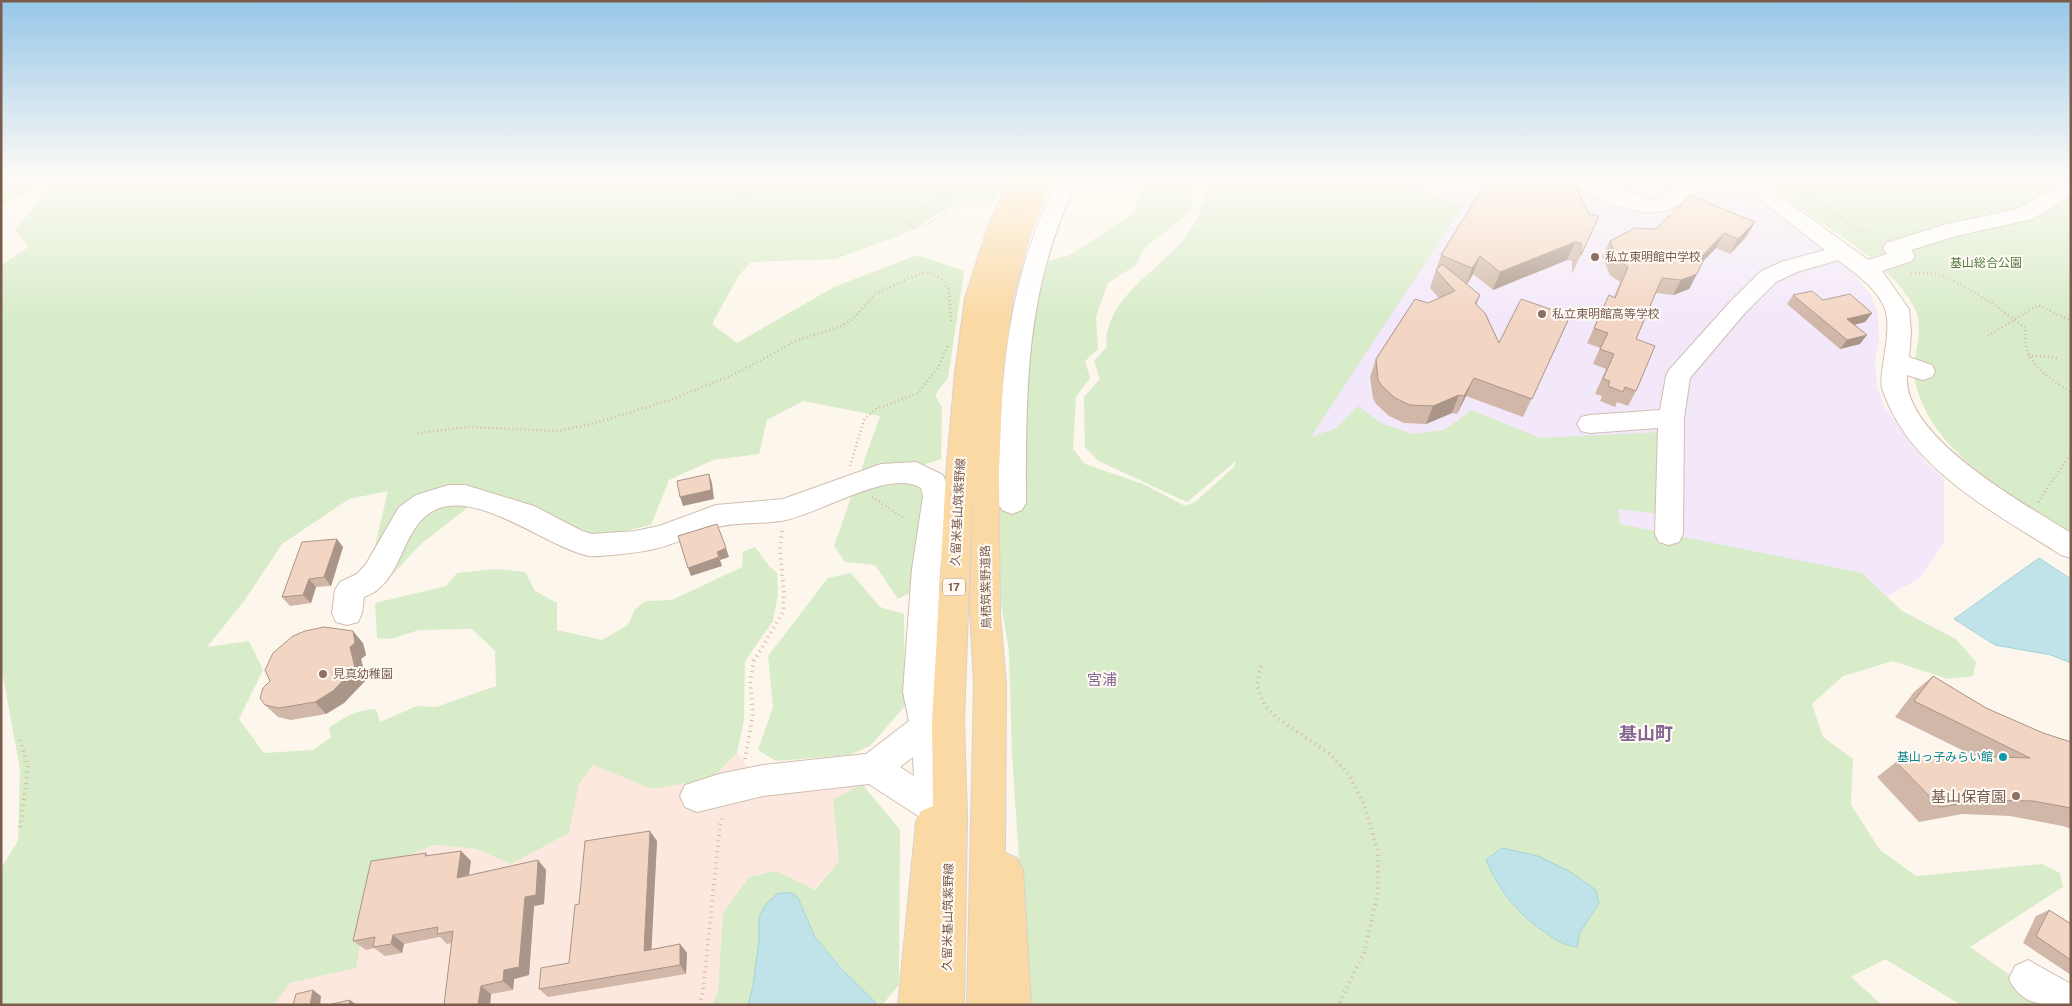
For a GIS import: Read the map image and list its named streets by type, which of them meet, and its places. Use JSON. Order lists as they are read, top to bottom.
{
  "streets": {
    "main road": ["久留米基山筑紫野線", "17", "鳥栖筑紫野道路"]
  },
  "districts": ["宮浦", "基山町"],
  "parks": ["基山総合公園"],
  "places": [
    "私立東明館中学校",
    "私立東明館高等学校",
    "見真幼稚園",
    "基山っ子みらい館",
    "基山保育園"
  ]
}
